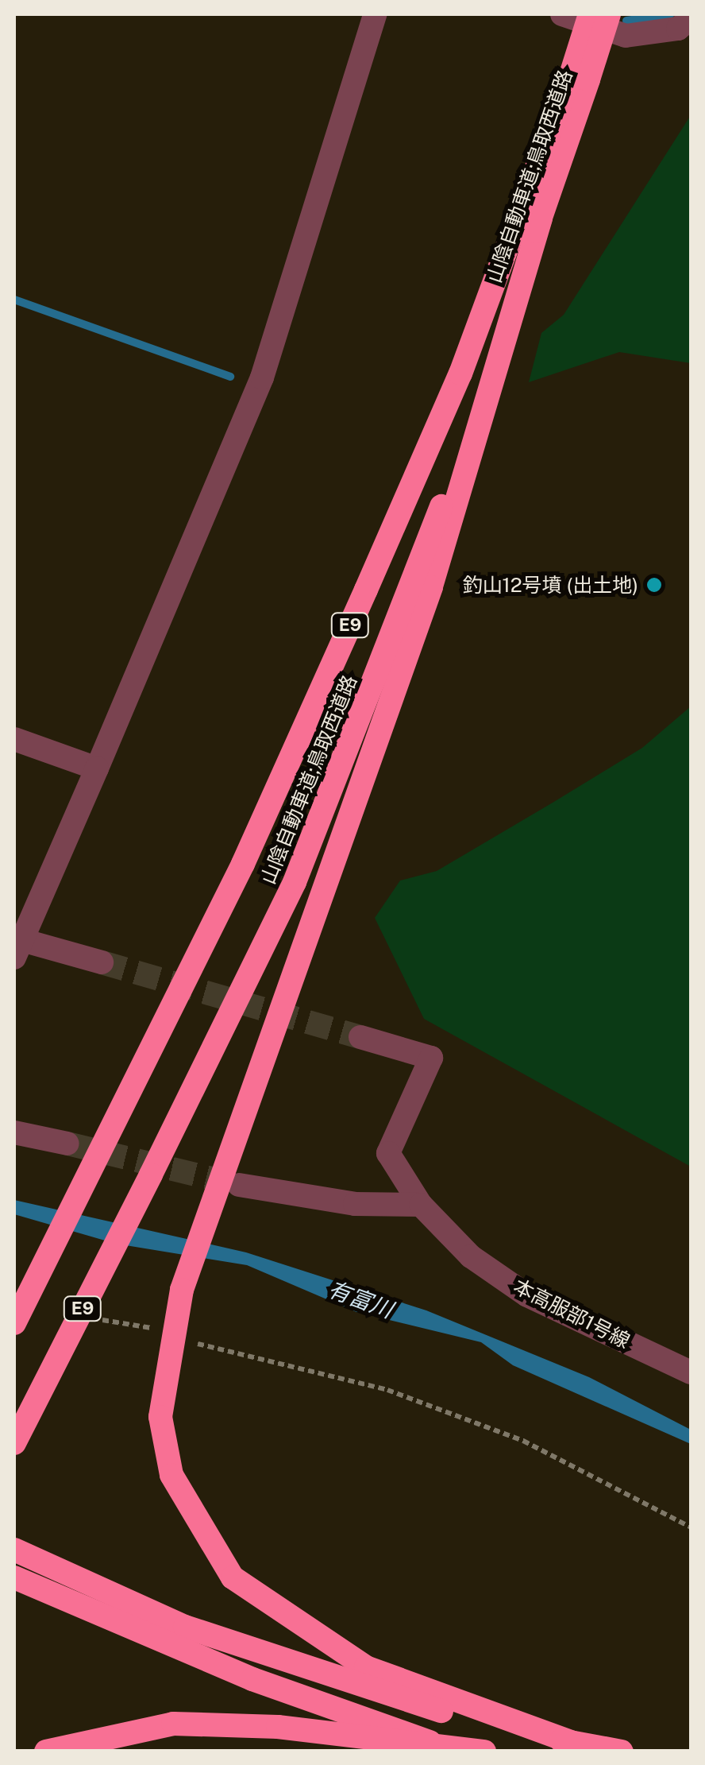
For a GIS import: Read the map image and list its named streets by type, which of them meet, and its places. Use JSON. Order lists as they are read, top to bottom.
{
  "streets": {
    "highway": ["山陰自動車道;鳥取西道路", "E9"],
    "street": ["本高服部1号線"]
  },
  "water": ["有富川"],
  "places": ["釣山12号墳 (出土地)"]
}
